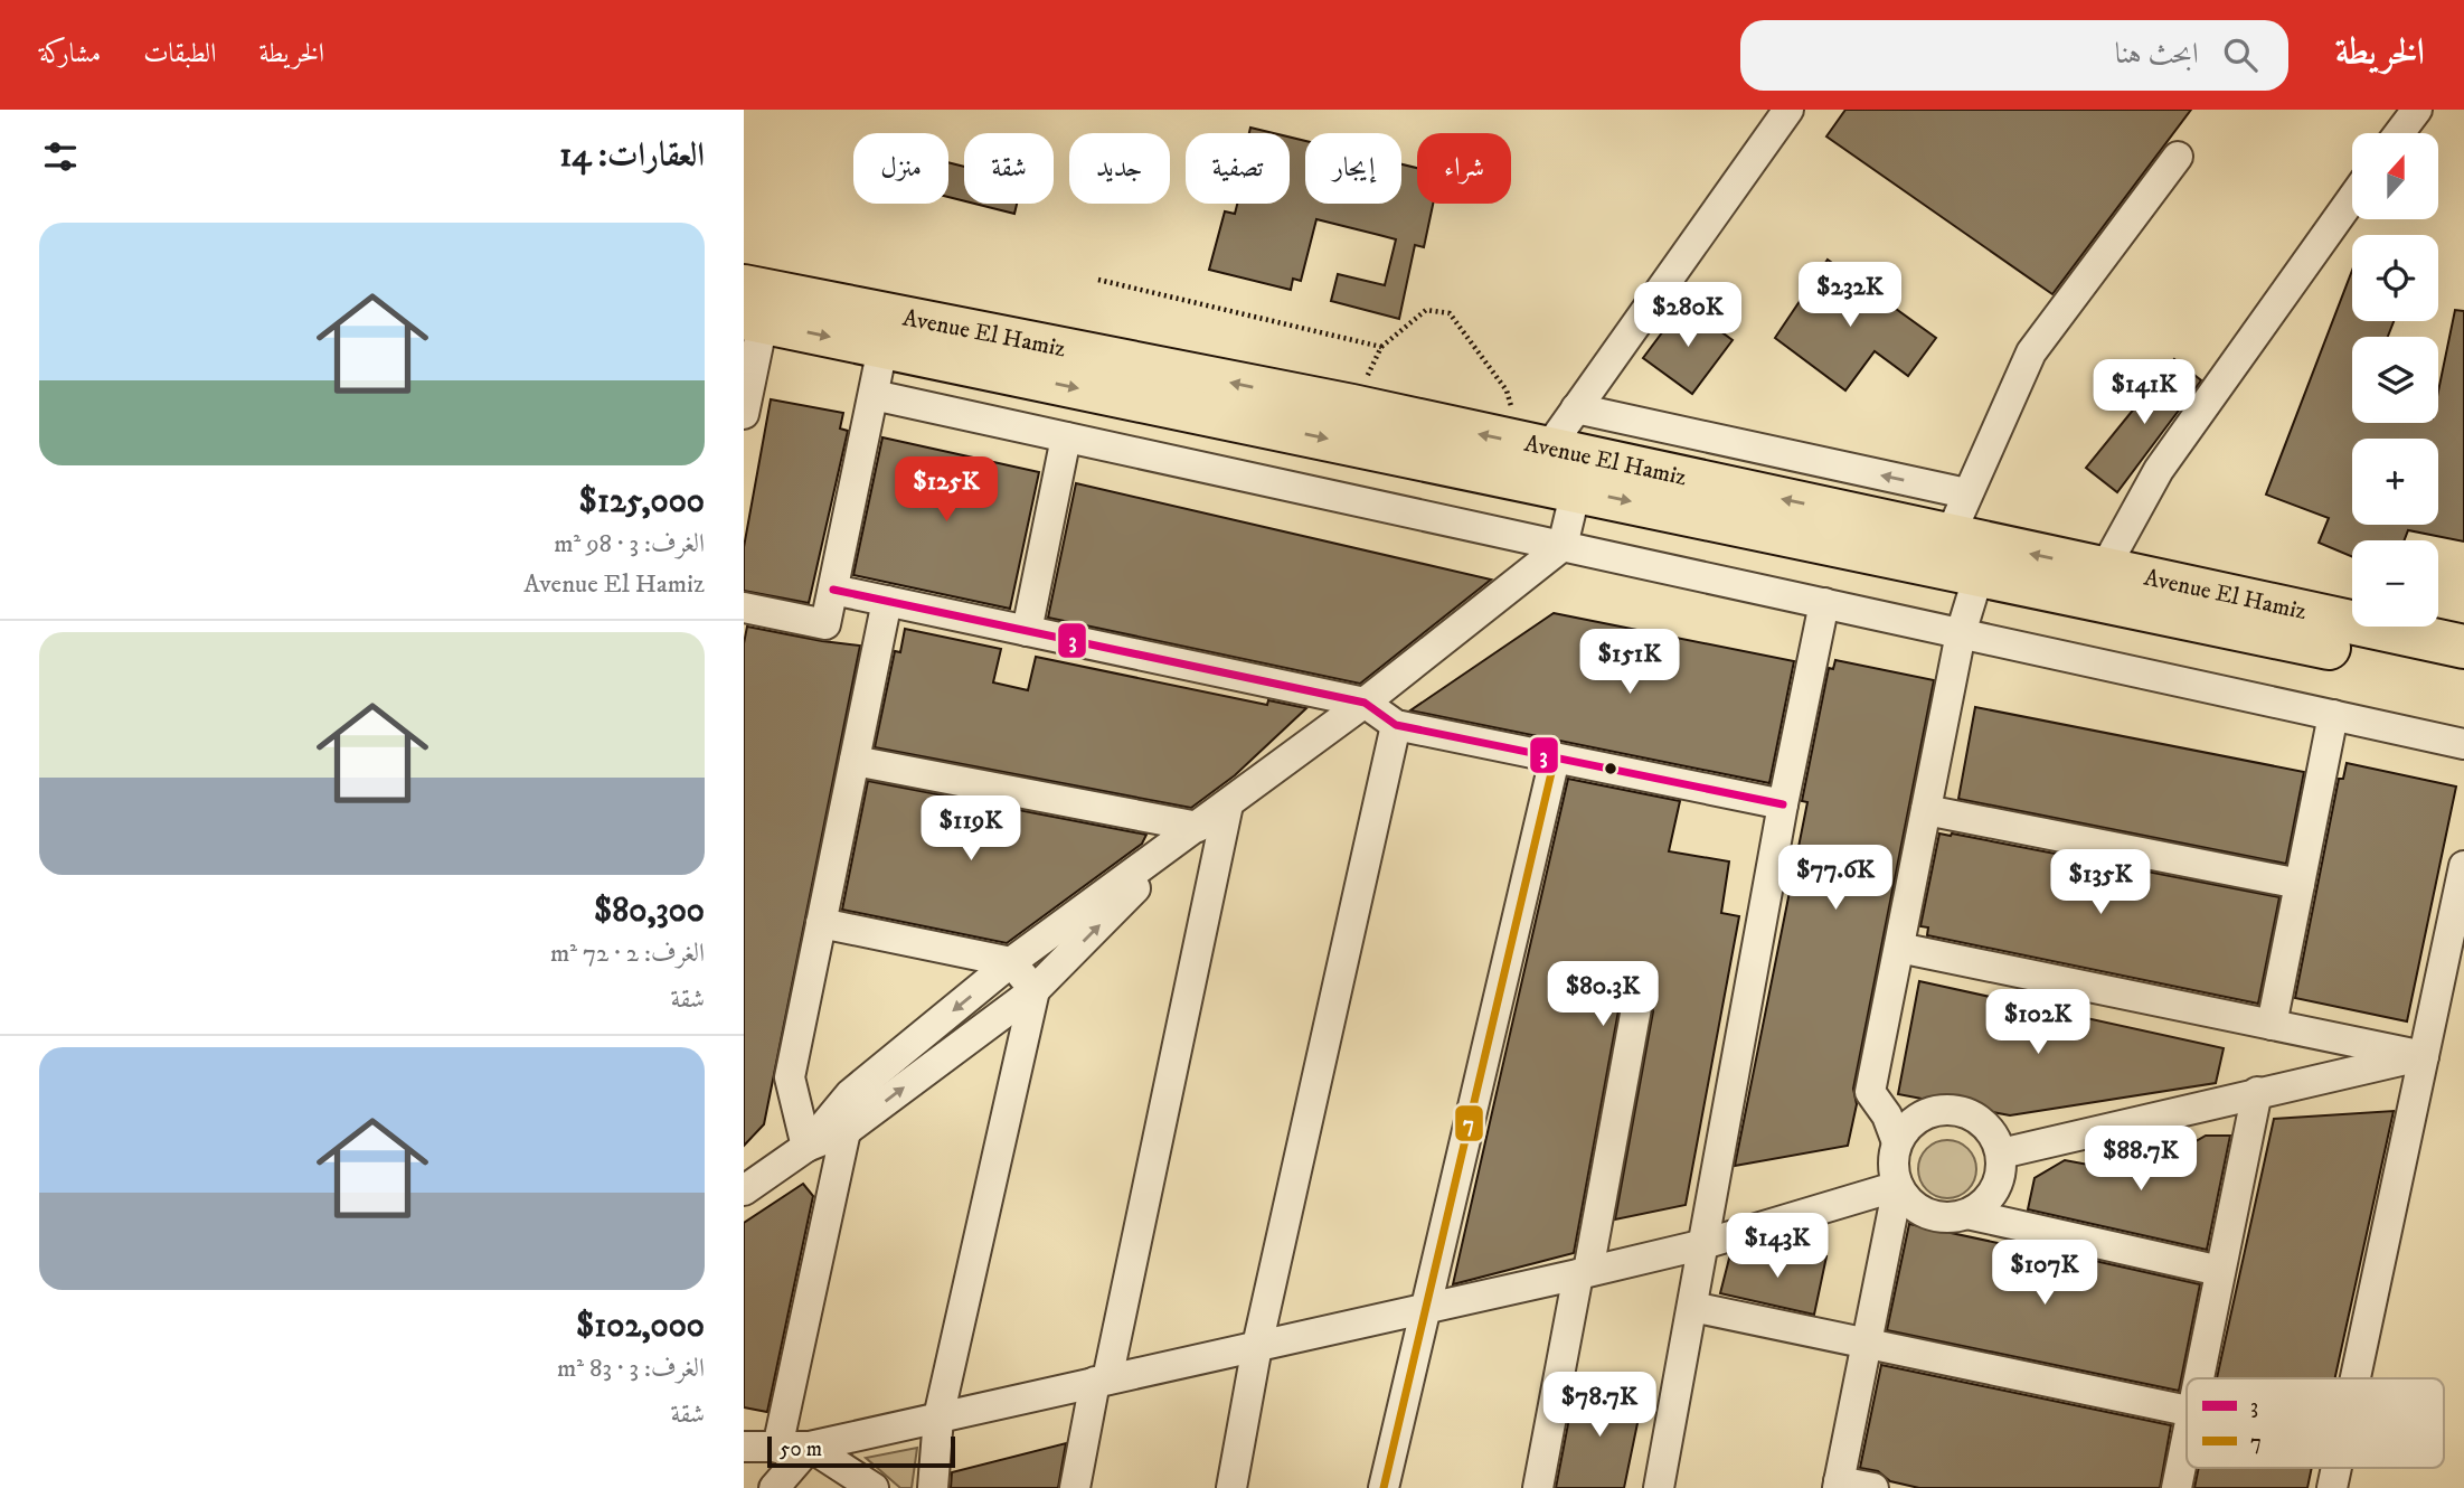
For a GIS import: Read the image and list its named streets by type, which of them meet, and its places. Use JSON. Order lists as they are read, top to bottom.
{
  "streets": {
    "highway": ["Avenue El Hamiz"]
  },
  "lines": ["transit line 3", "transit line 7"],
  "legend": ["3", "7"],
  "scale_bar": "50 m",
  "north": "top",
  "page": {
    "header": "الخريطة",
    "search": "ابحث هنا",
    "nav": ["الخريطة", "الطبقات", "مشاركة"],
    "heading": "العقارات: 14",
    "map_buttons": ["+", "−"],
    "chip": [
      "شراء",
      "إيجار",
      "تصفية",
      "جديد",
      "شقة",
      "منزل"
    ],
    "list": [
      {
        "name": "$125,000",
        "note": "الغرف: 3 · 98 m² · Avenue El Hamiz"
      },
      {
        "name": "$80,300",
        "note": "الغرف: 2 · 72 m² · شقة"
      },
      {
        "name": "$102,000",
        "note": "الغرف: 3 · 83 m² · شقة"
      }
    ],
    "price": [
      "$232K",
      "$280K",
      "$141K",
      "$125K",
      "$151K",
      "$119K",
      "$77.6K",
      "$135K",
      "$80.3K",
      "$102K",
      "$88.7K",
      "$143K",
      "$107K",
      "$78.7K"
    ],
    "scale": "50 m"
  }
}
